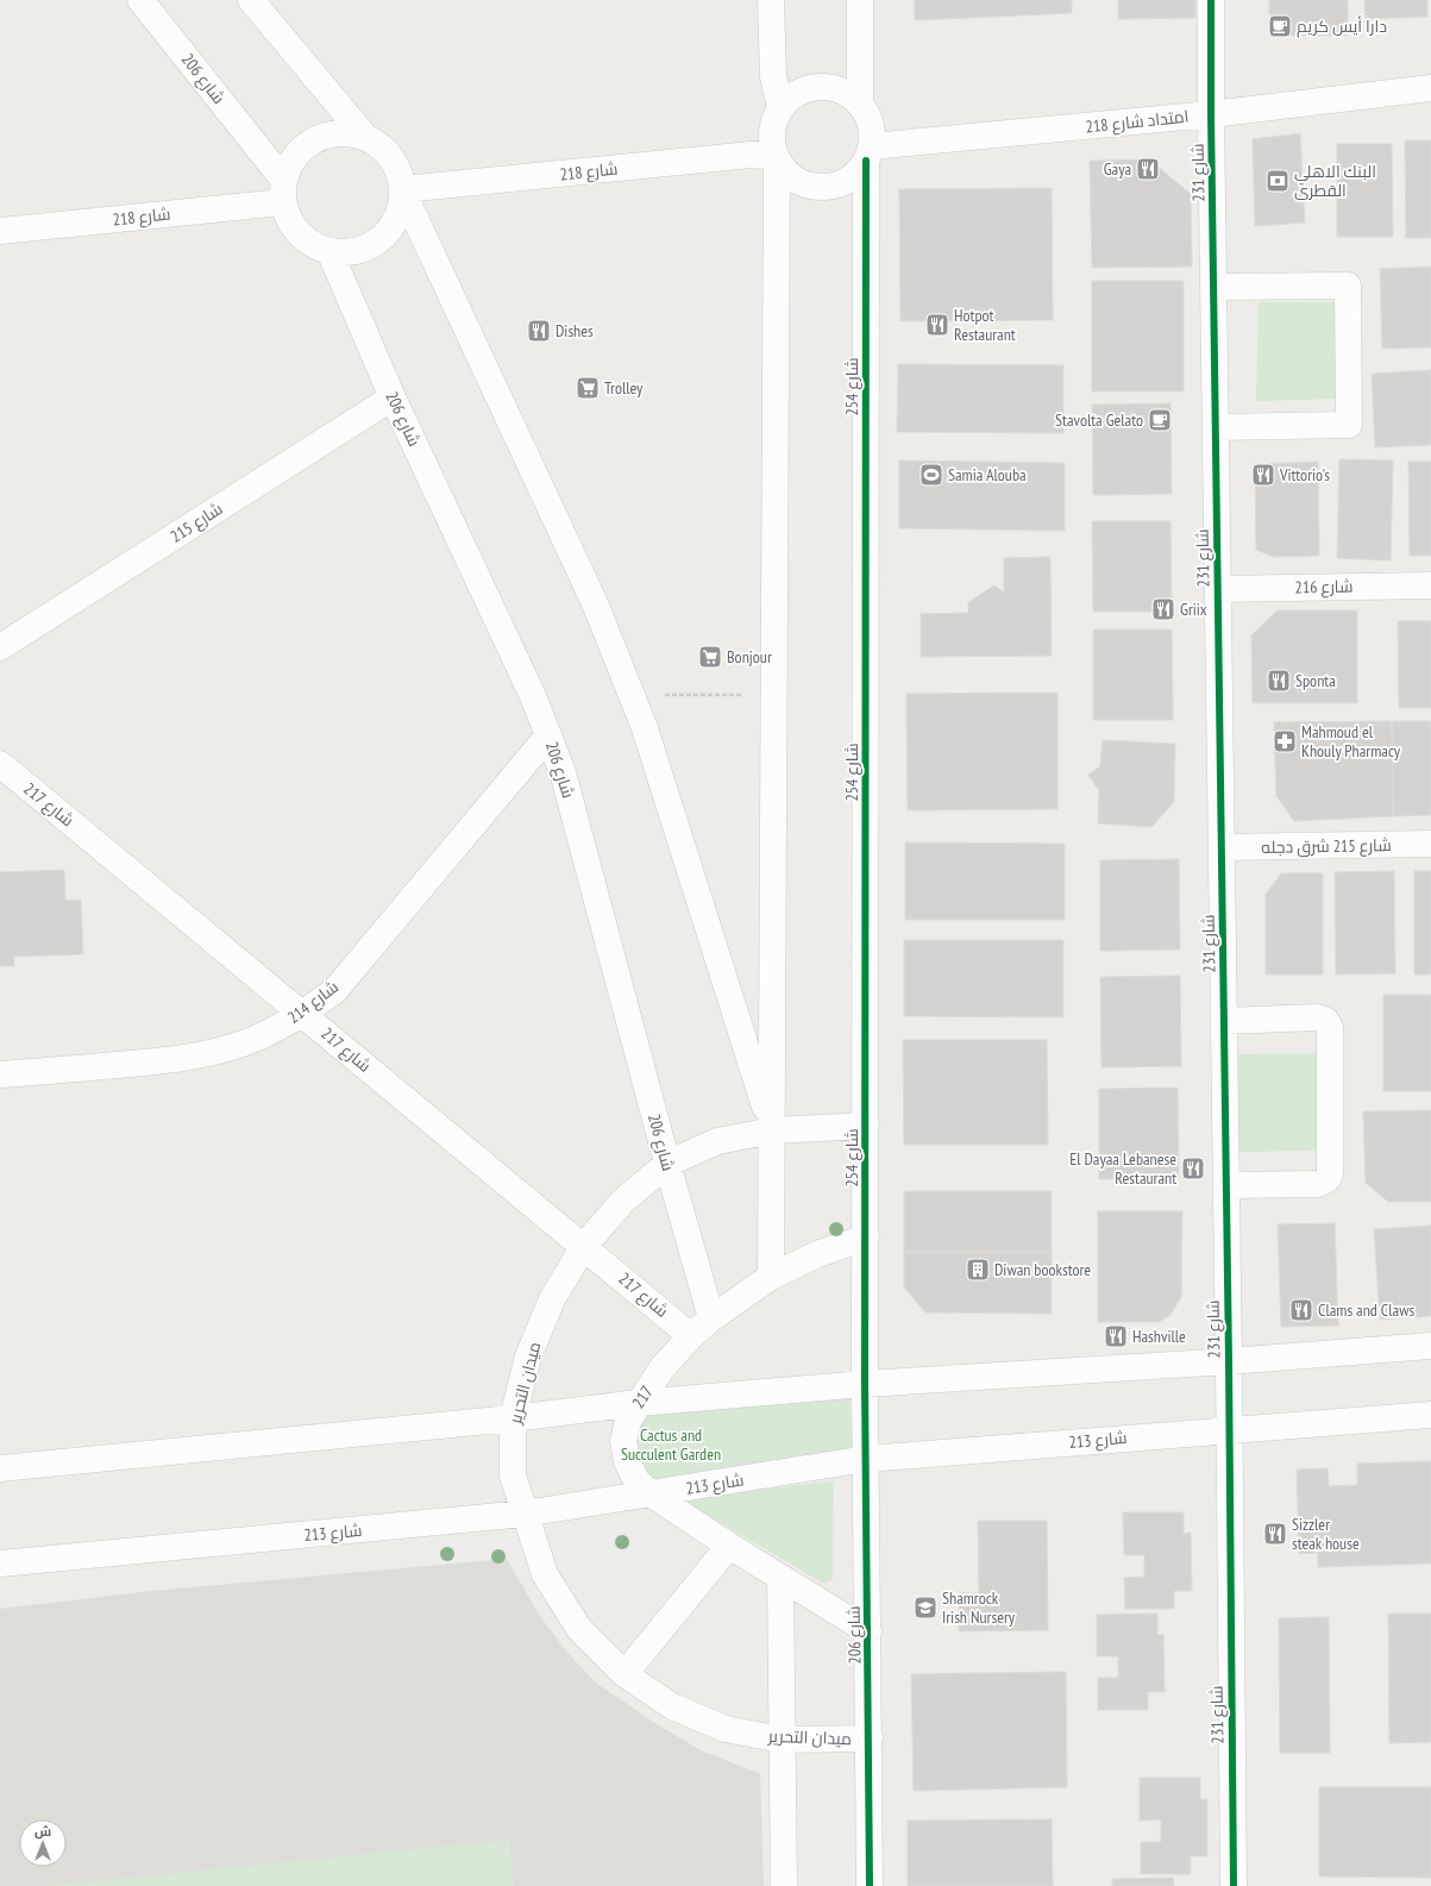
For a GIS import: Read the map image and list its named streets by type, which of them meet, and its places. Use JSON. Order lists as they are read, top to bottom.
{
  "streets": {
    "street": [
      "شارع 206",
      "امتداد شارع 218",
      "شارع 218",
      "شارع 231",
      "شارع 254",
      "شارع 215",
      "شارع 216",
      "شارع 217",
      "شارع 215 شرق دجله",
      "شارع 214",
      "ميدان التحرير",
      "217",
      "شارع 213"
    ]
  },
  "crossings": [
    ["شارع 206", "شارع 218"],
    ["شارع 206", "شارع 254"],
    ["شارع 206", "شارع 215"],
    ["شارع 206", "شارع 214"],
    ["شارع 206", "ميدان التحرير"],
    ["شارع 206", "217"],
    ["شارع 206", "شارع 213"],
    ["امتداد شارع 218", "شارع 218"],
    ["امتداد شارع 218", "شارع 231"],
    ["امتداد شارع 218", "شارع 254"],
    ["شارع 218", "شارع 254"],
    ["شارع 231", "شارع 216"],
    ["شارع 231", "شارع 215 شرق دجله"],
    ["شارع 231", "شارع 213"],
    ["شارع 254", "ميدان التحرير"],
    ["شارع 254", "217"],
    ["شارع 217", "شارع 214"],
    ["شارع 217", "ميدان التحرير"],
    ["شارع 217", "217"],
    ["ميدان التحرير", "شارع 213"],
    ["217", "شارع 213"]
  ],
  "parks": ["Cactus and Succulent Garden"],
  "places": {
    "cafe": ["دارا أيس كريم", "Stavolta Gelato"],
    "restaurant": [
      "Gaya",
      "Hotpot Restaurant",
      "Dishes",
      "Vittorio's",
      "Griix",
      "Sponta",
      "El Dayaa Lebanese Restaurant",
      "Clams and Claws",
      "Hashville",
      "Sizzler steak house"
    ],
    "bank": ["البنك الاهلي القطرى"],
    "supermarket": ["Trolley", "Bonjour"],
    "sports": ["Samia Alouba"],
    "pharmacy": ["Mahmoud el Khouly Pharmacy"],
    "building": ["Diwan bookstore"],
    "school or university": ["Shamrock Irish Nursery"]
  },
  "north": "top"
}
